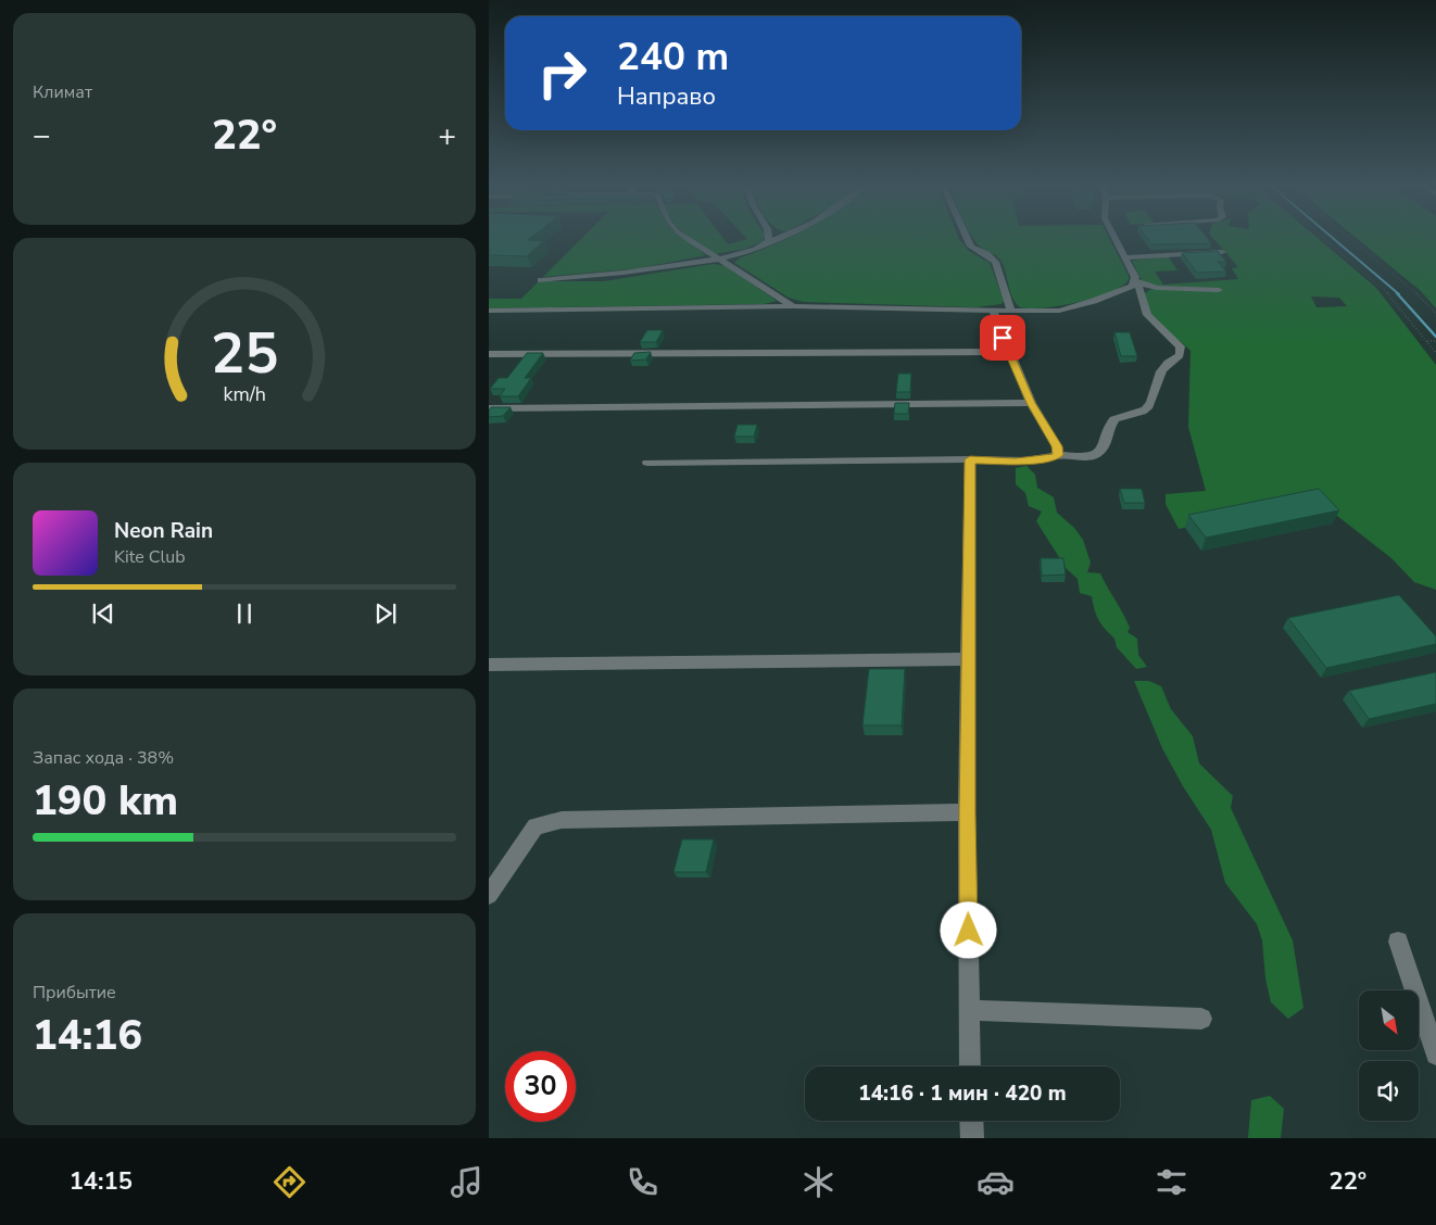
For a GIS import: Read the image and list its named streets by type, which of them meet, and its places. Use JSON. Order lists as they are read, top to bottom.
{
  "north": "bottom right",
  "page": {
    "tile": [
      "Климат",
      ["Запас хода · 38%", "190 km"],
      ["Прибытие", "14:16"]
    ],
    "turn": ["240 m", "Направо"],
    "heat": ["−", "22°", "+"],
    "song": ["Neon Rain", "Kite Club"],
    "limit": "30",
    "trip": "14:16 · 1 мин · 420 m",
    "tabs": ["14:15", "22°"],
    "gauge": ["25", "km/h"]
  }
}
